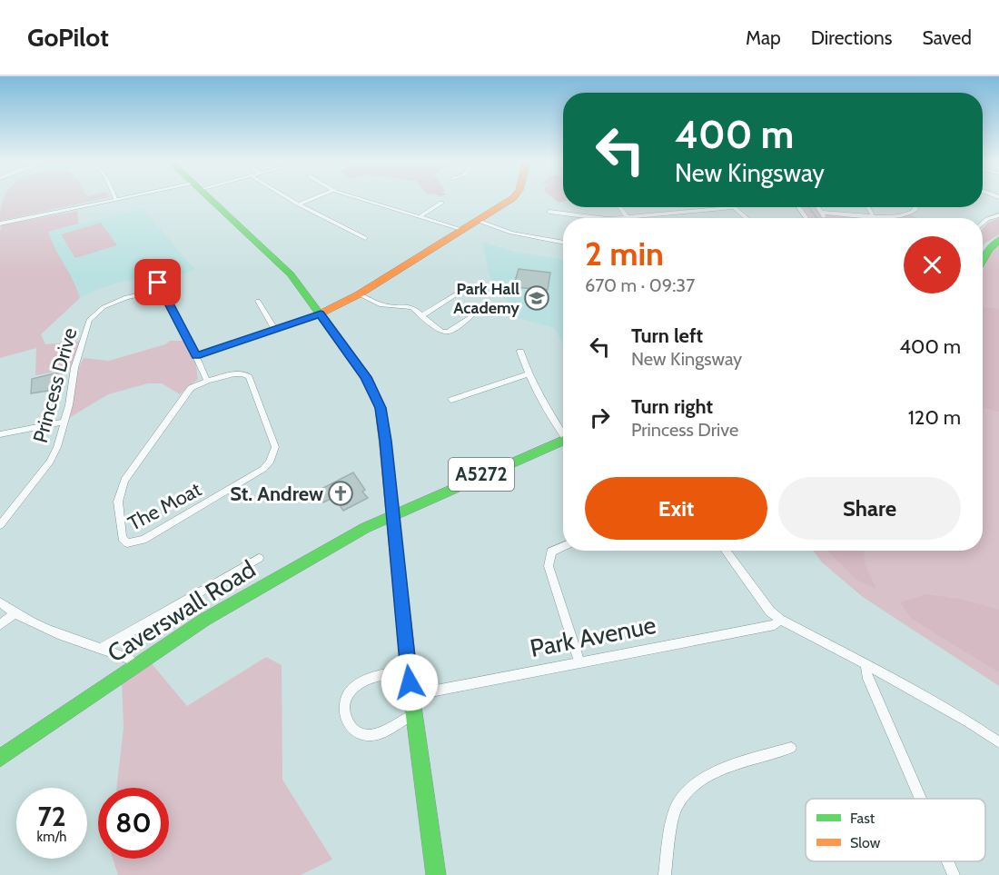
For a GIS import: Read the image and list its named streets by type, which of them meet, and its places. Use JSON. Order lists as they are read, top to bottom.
{
  "streets": {
    "main road": ["A5272", "Caverswall Road"],
    "street": ["Princess Drive", "The Moat", "Park Avenue"]
  },
  "crossings": [
    ["A5272", "Caverswall Road"]
  ],
  "places": {
    "school or university": ["Park Hall Academy"],
    "church": ["St. Andrew"]
  },
  "legend": ["Fast", "Slow"],
  "page": {
    "header": "GoPilot",
    "nav": ["Map", "Directions", "Saved"],
    "turn": ["400 m", "New Kingsway"],
    "heading": ["2 min", "670 m · 09:37"],
    "list": [
      {
        "name": "Turn left",
        "note": "New Kingsway",
        "value": "400 m"
      },
      {
        "name": "Turn right",
        "note": "Princess Drive",
        "value": "120 m"
      }
    ],
    "buttons": ["Exit", "Share"],
    "speed": "72 km/h",
    "limit": "80"
  }
}
